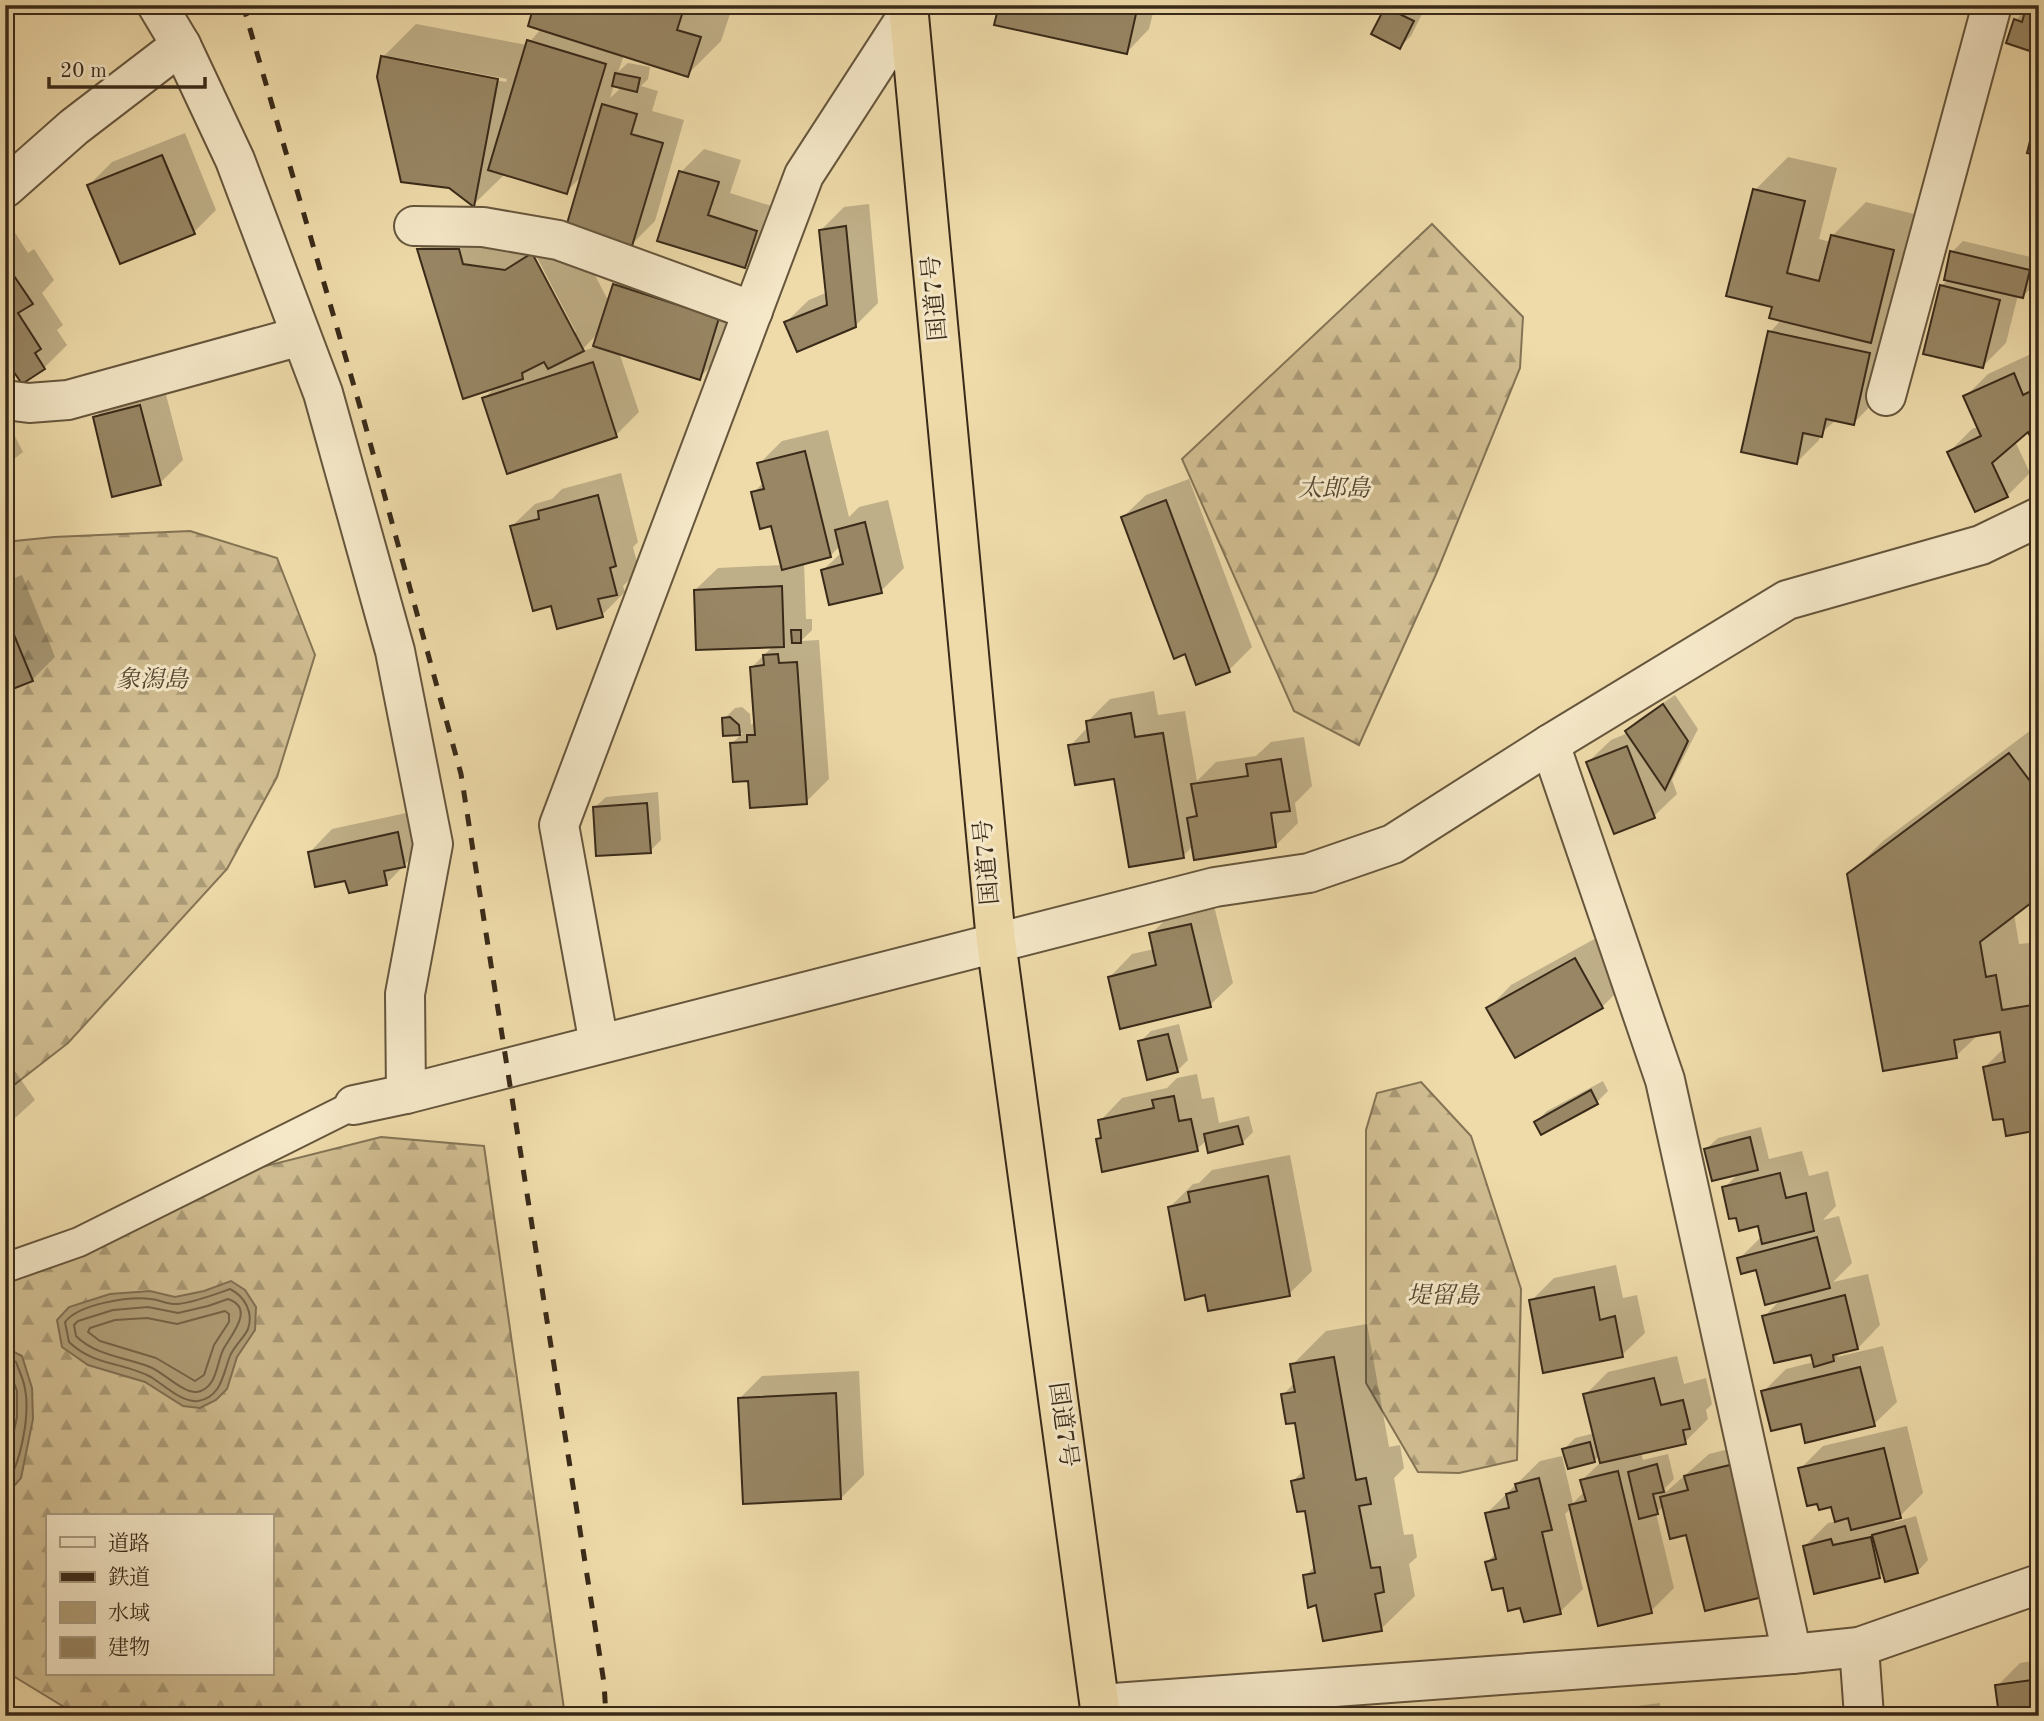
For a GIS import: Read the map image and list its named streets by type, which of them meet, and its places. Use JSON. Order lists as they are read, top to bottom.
{
  "streets": {
    "highway": ["国道7号"]
  },
  "parks": ["太郎島", "象潟島", "堤留島"],
  "legend": [
    "道路",
    "鉄道",
    "水域",
    "建物"
  ],
  "scale_bar": "20 m"
}
